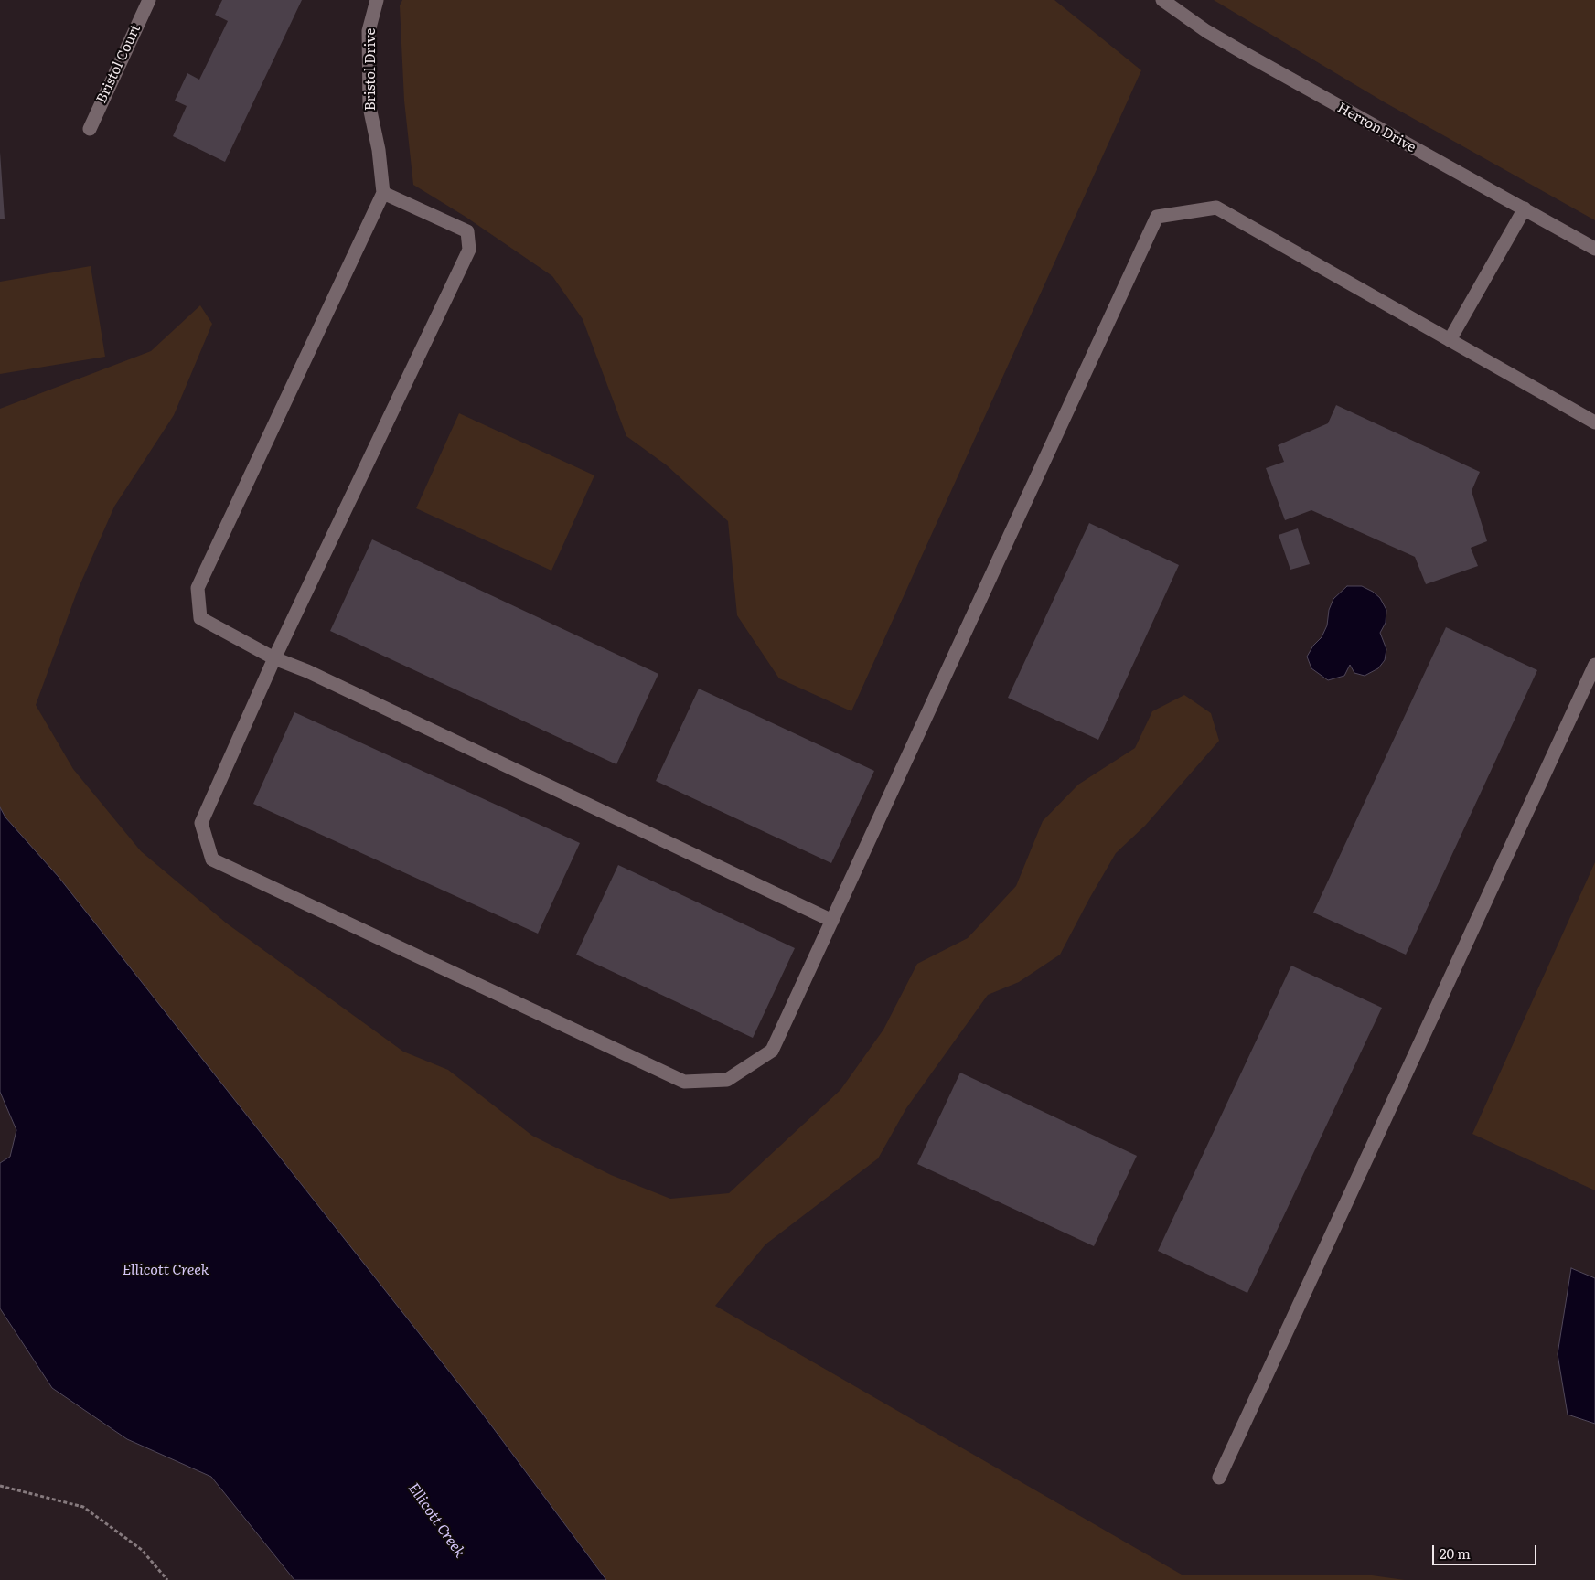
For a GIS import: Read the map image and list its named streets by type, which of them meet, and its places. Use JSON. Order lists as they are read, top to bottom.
{
  "streets": {
    "street": ["Bristol Court", "Bristol Drive", "Herron Drive"]
  },
  "water": ["Ellicott Creek"],
  "scale_bar": "20 m"
}
